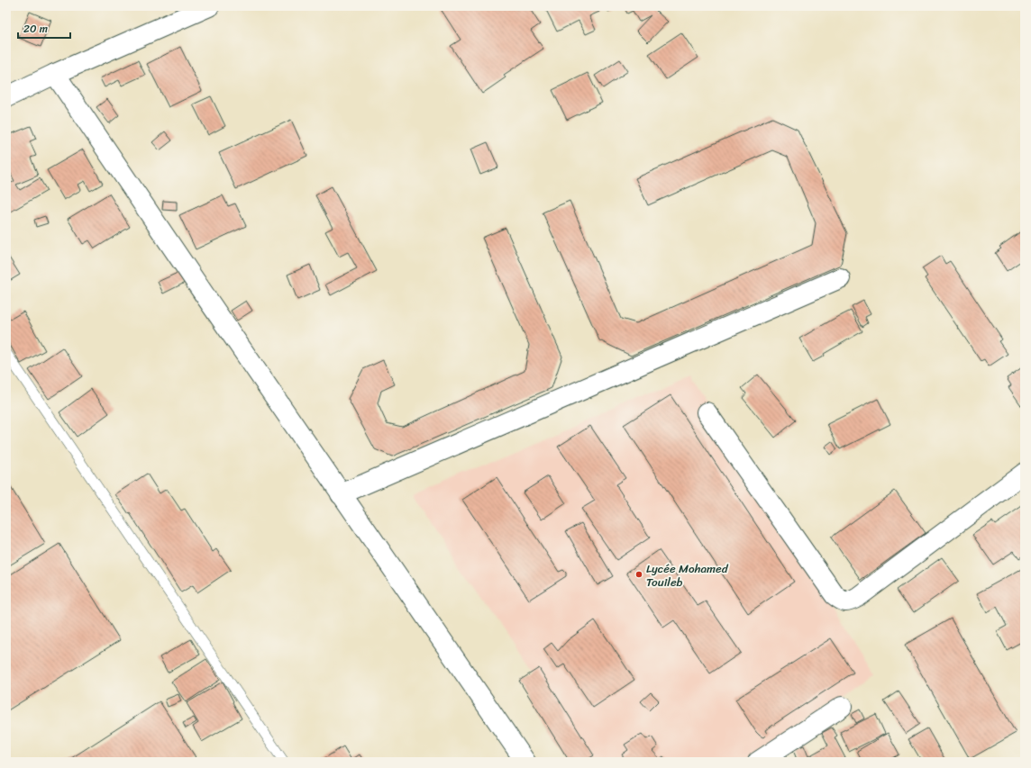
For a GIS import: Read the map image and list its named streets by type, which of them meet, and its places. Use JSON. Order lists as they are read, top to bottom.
{
  "places": ["Lycée Mohamed Touileb"],
  "scale_bar": "20 m"
}
